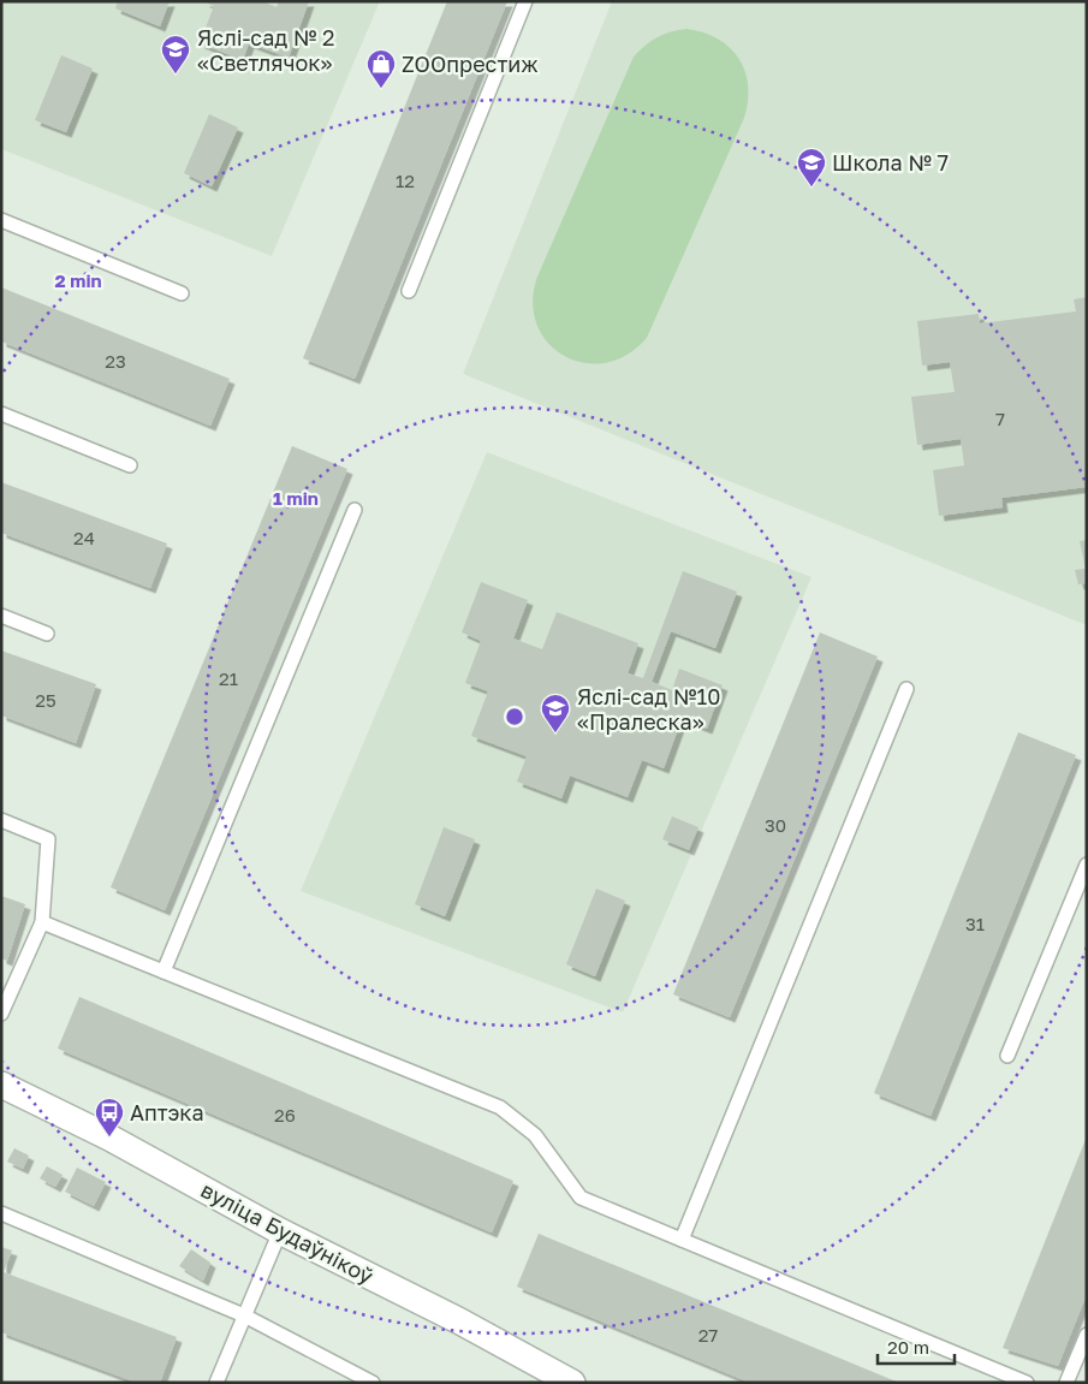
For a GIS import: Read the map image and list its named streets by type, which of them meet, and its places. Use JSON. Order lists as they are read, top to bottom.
{
  "streets": {
    "street": ["вуліца Будаўнікоў"]
  },
  "places": {
    "school or university": ["Яслі-сад № 2 «Светлячок»", "Школа № 7", "Яслі-сад №10 «Пралеска»"],
    "shop": ["ZOOпрестиж"],
    "bus stop": ["Аптэка"]
  },
  "house_numbers": [
    "12",
    "23",
    "7",
    "24",
    "21",
    "25",
    "30",
    "31",
    "26",
    "27"
  ],
  "scale_bar": "20 m",
  "rings": ["2 min", "1 min"]
}
